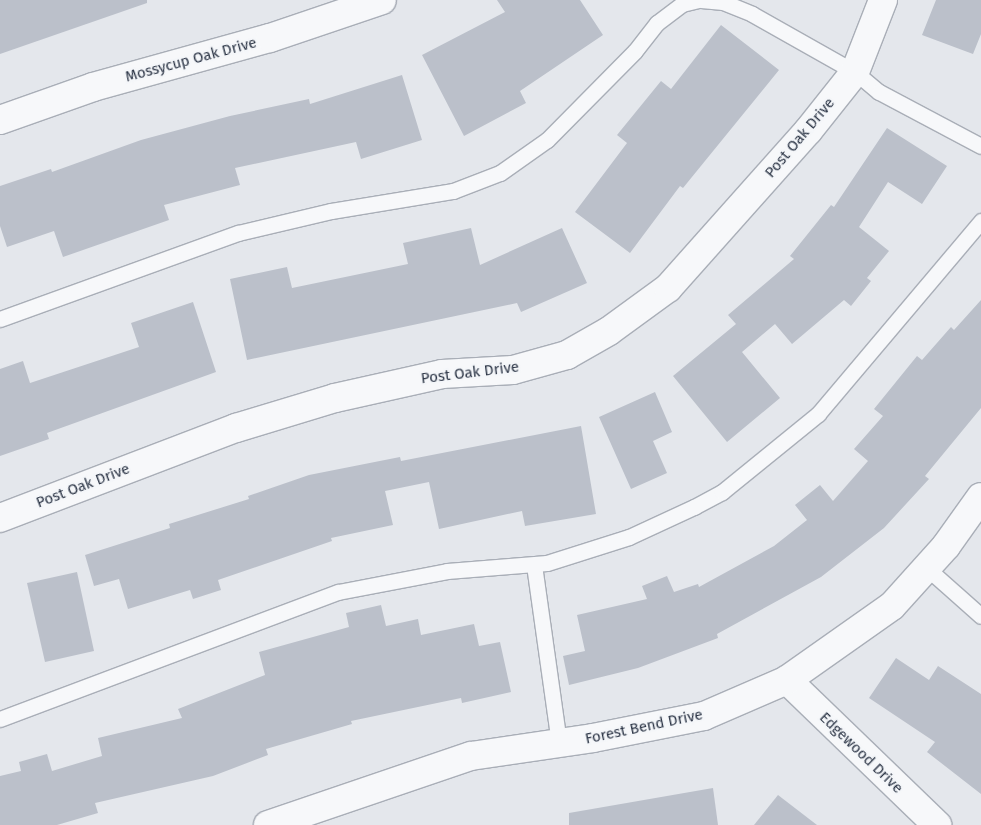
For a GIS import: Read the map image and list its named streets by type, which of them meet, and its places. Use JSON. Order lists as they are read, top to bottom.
{
  "streets": {
    "street": [
      "Mossycup Oak Drive",
      "Post Oak Drive",
      "Forest Bend Drive",
      "Edgewood Drive"
    ]
  },
  "crossings": [
    ["Forest Bend Drive", "Edgewood Drive"]
  ]
}
